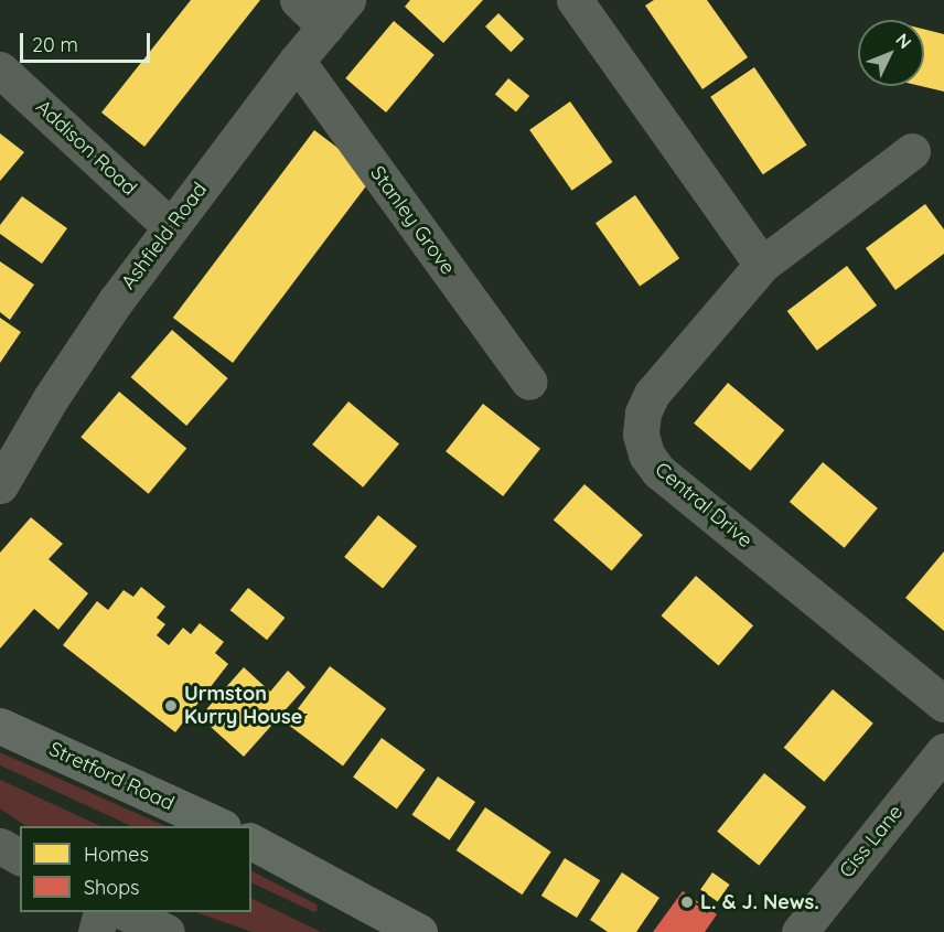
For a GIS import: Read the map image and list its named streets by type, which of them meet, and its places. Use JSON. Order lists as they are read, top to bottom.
{
  "streets": {
    "main road": ["Stretford Road"],
    "street": [
      "Addison Road",
      "Stanley Grove",
      "Ashfield Road",
      "Central Drive",
      "Ciss Lane"
    ]
  },
  "crossings": [
    ["Addison Road", "Ashfield Road"],
    ["Stanley Grove", "Ashfield Road"]
  ],
  "places": ["Urmston Kurry House", "L. & J. News."],
  "legend": ["Homes", "Shops"],
  "scale_bar": "20 m",
  "north": "top right"
}
